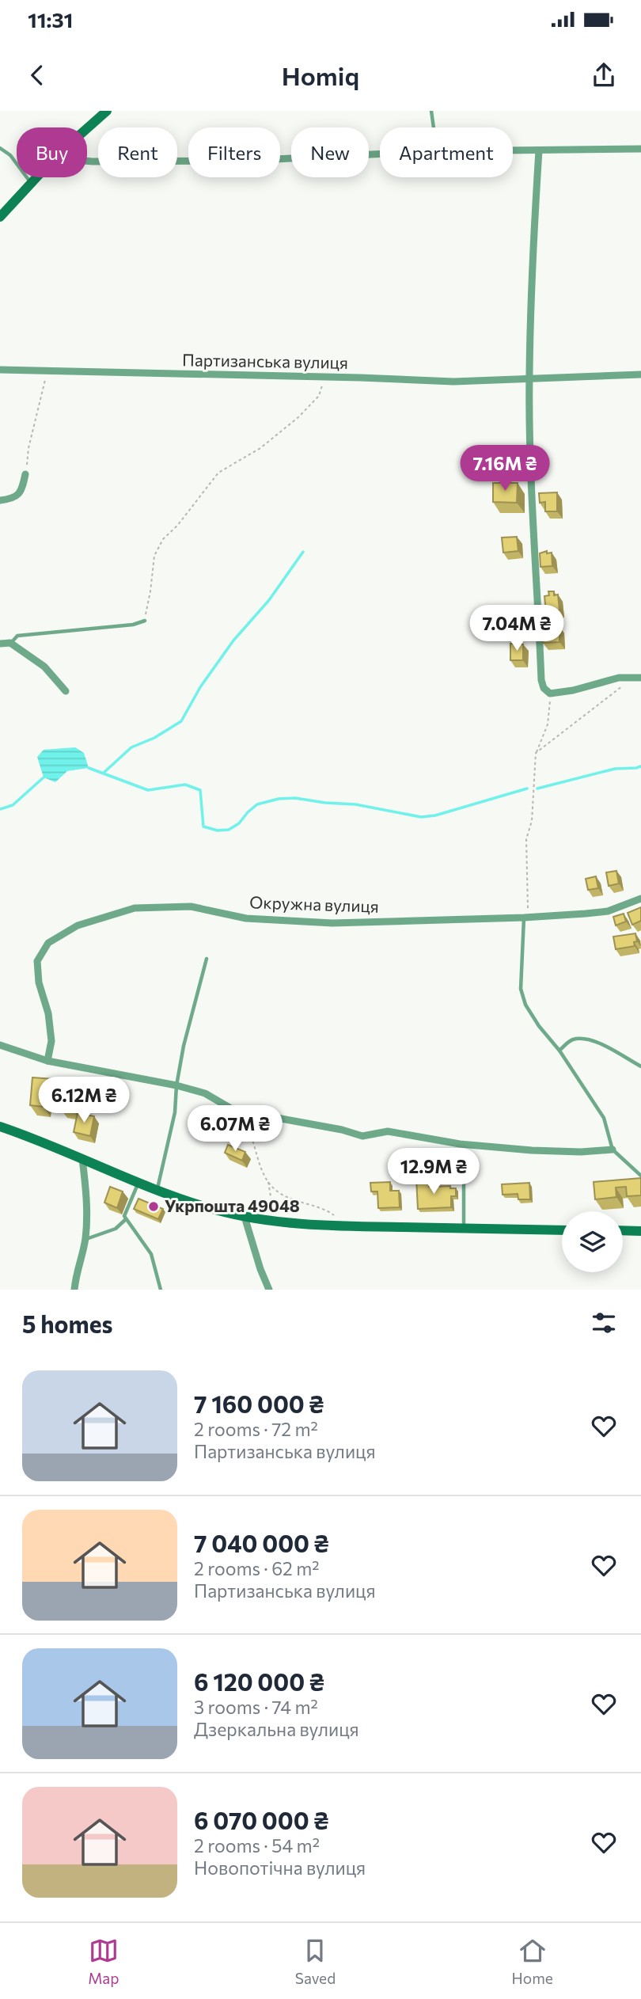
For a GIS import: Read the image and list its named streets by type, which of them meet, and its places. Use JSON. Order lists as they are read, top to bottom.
{
  "streets": {
    "street": ["Партизанська вулиця", "Окружна вулиця"]
  },
  "places": ["Укрпошта 49048"],
  "page": {
    "status": "11:31",
    "header": "Homiq",
    "chip": [
      "Buy",
      "Rent",
      "Filters",
      "New",
      "Apartment"
    ],
    "price": [
      "7.16M ₴",
      "7.04M ₴",
      "6.12M ₴",
      "6.07M ₴",
      "12.9M ₴"
    ],
    "heading": "5 homes",
    "list": [
      {
        "name": "7 160 000 ₴",
        "note": "2 rooms · 72 m² · Партизанська вулиця"
      },
      {
        "name": "7 040 000 ₴",
        "note": "2 rooms · 62 m² · Партизанська вулиця"
      },
      {
        "name": "6 120 000 ₴",
        "note": "3 rooms · 74 m² · Дзеркальна вулиця"
      },
      {
        "name": "6 070 000 ₴",
        "note": "2 rooms · 54 m² · Новопотічна вулиця"
      }
    ],
    "tabs": ["Map", "Saved", "Home"]
  }
}
